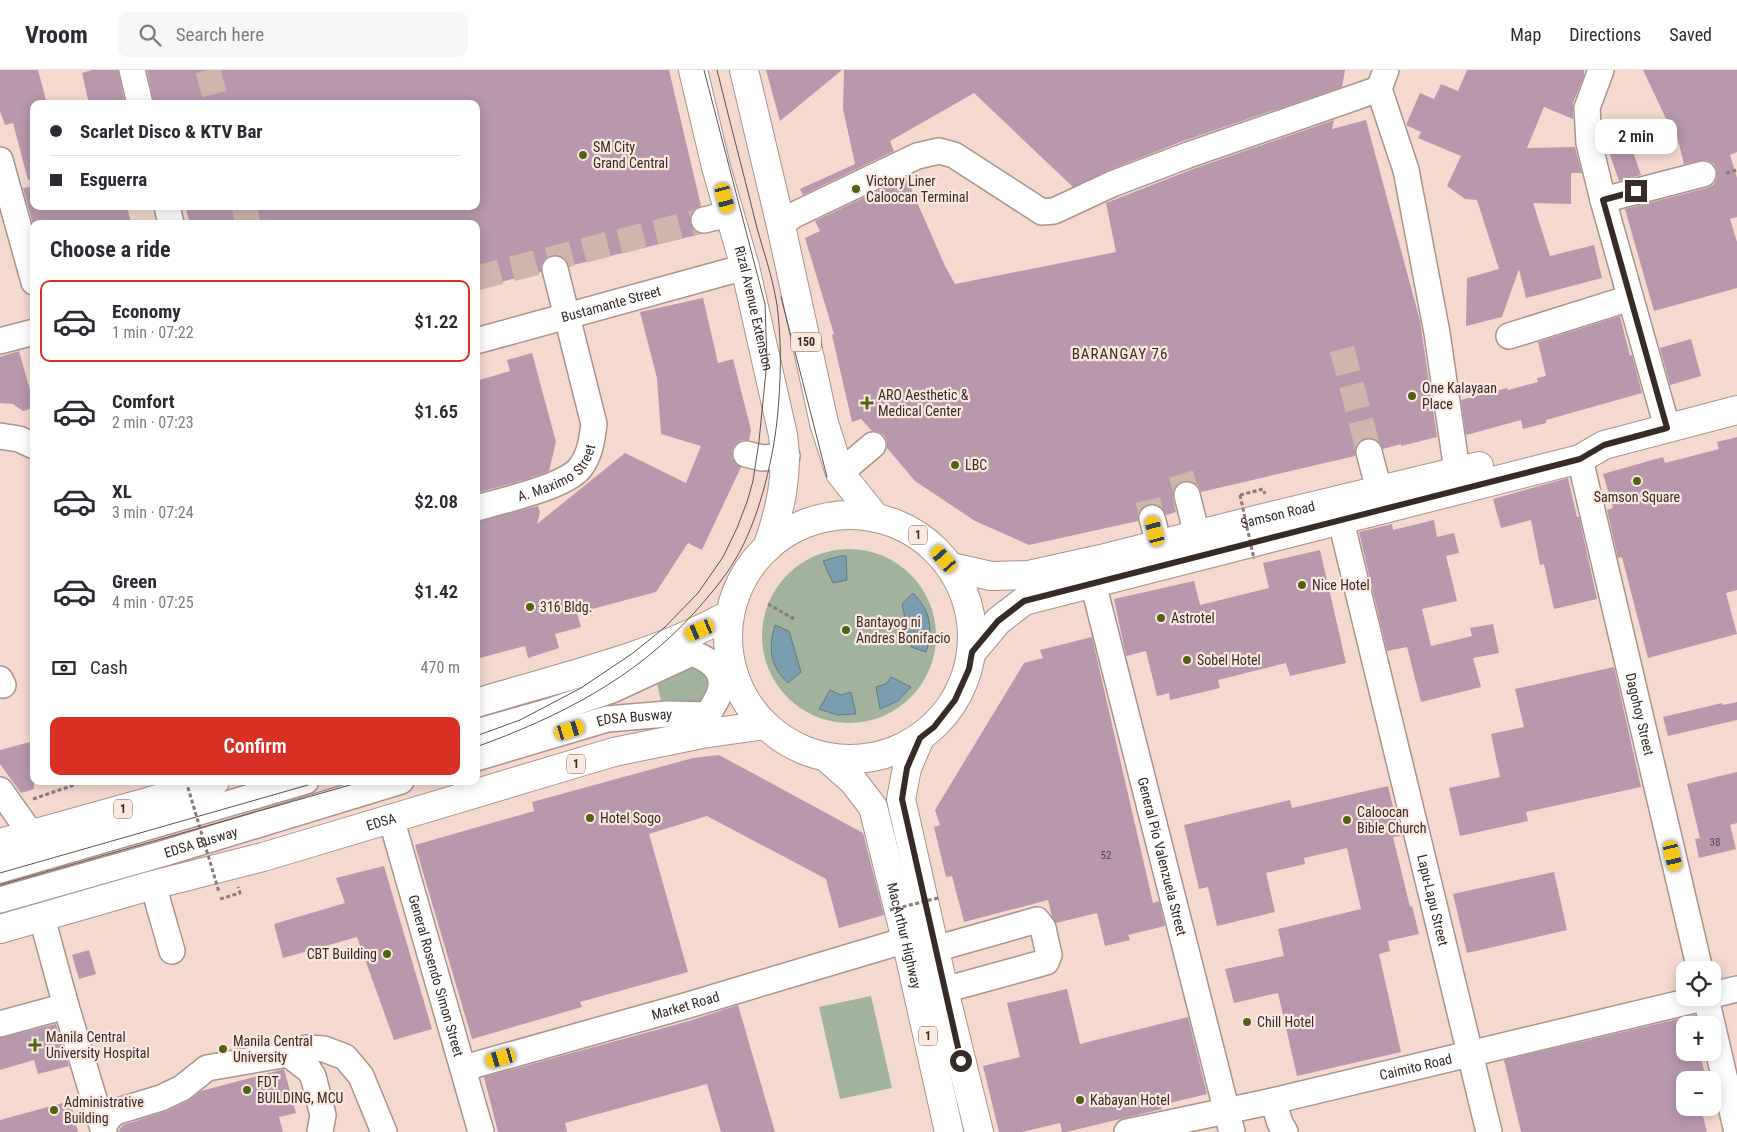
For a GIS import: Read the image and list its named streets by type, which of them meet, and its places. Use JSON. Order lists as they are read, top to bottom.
{
  "streets": {
    "main road": [
      "Rizal Avenue Extension",
      "150",
      "Samson Road",
      "1",
      "EDSA",
      "MacArthur Highway"
    ],
    "street": [
      "Bustamante Street",
      "A. Maximo Street",
      "Dagohoy Street",
      "EDSA Busway",
      "General Pio Valenzuela Street",
      "Lapu-Lapu Street",
      "General Rosendo Simon Street",
      "Market Road",
      "Caimito Road"
    ]
  },
  "crossings": [
    ["Bustamante Street", "Rizal Avenue Extension"],
    ["Bustamante Street", "A. Maximo Street"],
    ["Rizal Avenue Extension", "1"],
    ["150", "1"],
    ["Samson Road", "1"],
    ["Samson Road", "Dagohoy Street"],
    ["Samson Road", "General Pio Valenzuela Street"],
    ["Samson Road", "Lapu-Lapu Street"],
    ["1", "EDSA"],
    ["1", "MacArthur Highway"],
    ["EDSA Busway", "EDSA"],
    ["EDSA", "General Rosendo Simon Street"],
    ["General Pio Valenzuela Street", "Caimito Road"],
    ["Lapu-Lapu Street", "Caimito Road"],
    ["MacArthur Highway", "Market Road"],
    ["General Rosendo Simon Street", "Market Road"]
  ],
  "districts": ["BARANGAY 76"],
  "places": {
    "other": [
      "SM City Grand Central",
      "Victory Liner Caloocan Terminal",
      "One Kalayaan Place",
      "LBC",
      "Samson Square",
      "Nice Hotel",
      "316 Bldg.",
      "Astrotel",
      "Bantayog ni Andres Bonifacio",
      "Sobel Hotel",
      "Hotel Sogo",
      "Caloocan Bible Church",
      "CBT Building",
      "Chill Hotel",
      "Manila Central University",
      "FDT BUILDING, MCU",
      "Kabayan Hotel",
      "Administrative Building"
    ],
    "health": ["ARO Aesthetic & Medical Center", "Manila Central University Hospital"]
  },
  "house_numbers": ["38", "52"],
  "page": {
    "header": "Vroom",
    "search": "Search here",
    "nav": ["Map", "Directions", "Saved"],
    "banner": ["Scarlet Disco & KTV Bar", "Esguerra"],
    "bubble": "2 min",
    "heading": "Choose a ride",
    "list": [
      {
        "name": "Economy",
        "note": "1 min · 07:22",
        "value": "$1.22"
      },
      {
        "name": "Comfort",
        "note": "2 min · 07:23",
        "value": "$1.65"
      },
      {
        "name": "XL",
        "note": "3 min · 07:24",
        "value": "$2.08"
      },
      {
        "name": "Green",
        "note": "4 min · 07:25",
        "value": "$1.42"
      }
    ],
    "pay": ["Cash", "470 m"],
    "buttons": "Confirm",
    "map_buttons": ["+", "−"]
  }
}
